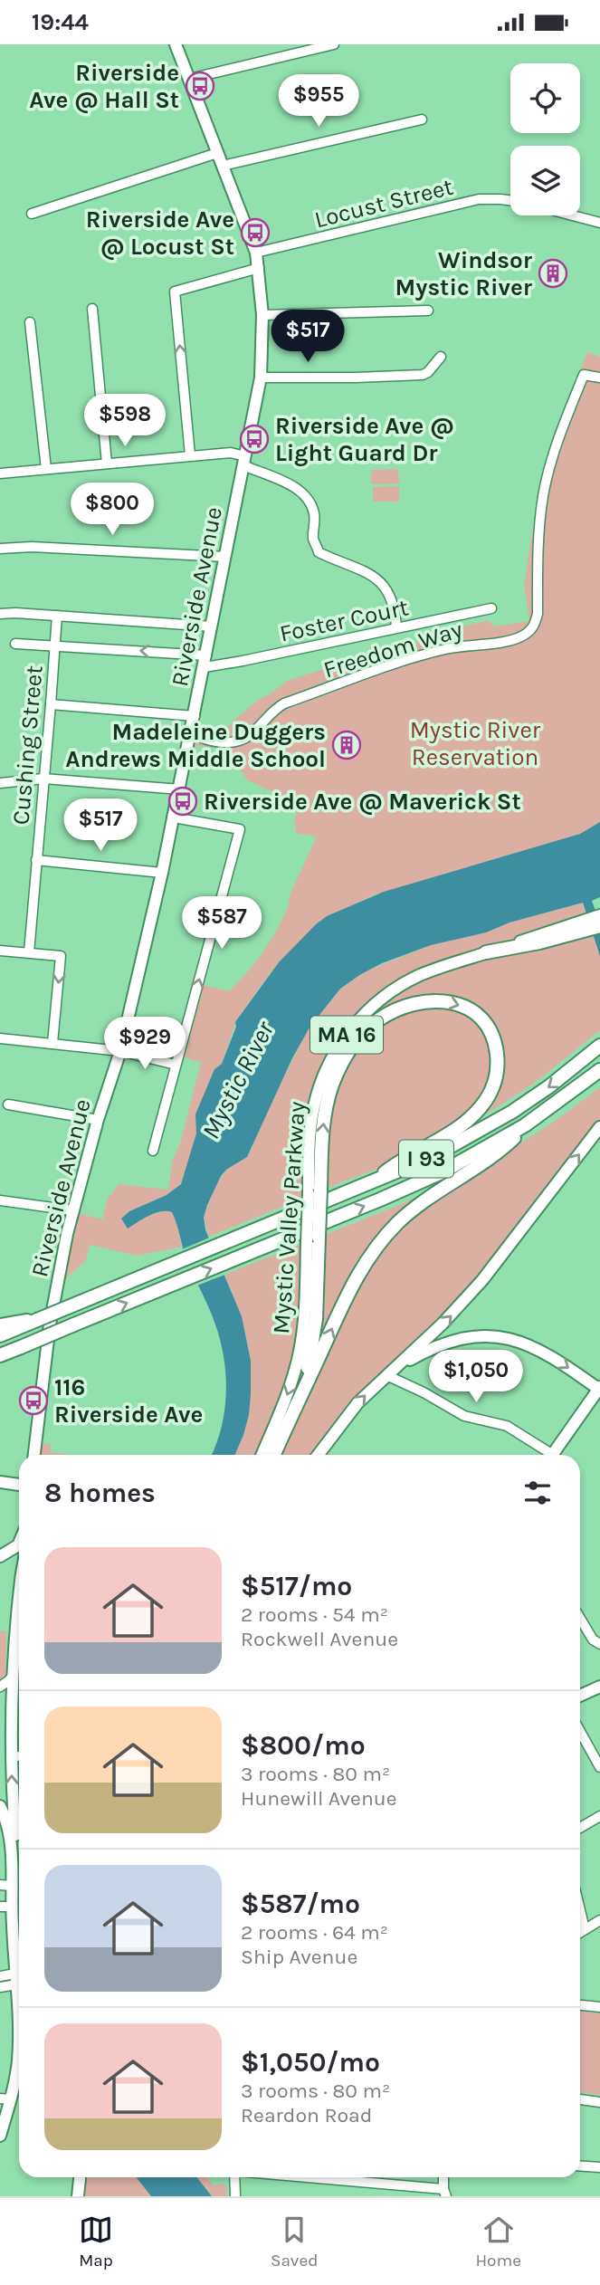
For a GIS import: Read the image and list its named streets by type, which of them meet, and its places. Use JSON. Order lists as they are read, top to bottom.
{
  "streets": {
    "highway": ["I 93"],
    "main road": ["Riverside Avenue", "MA 16", "Mystic Valley Parkway"],
    "street": [
      "Locust Street",
      "Foster Court",
      "Freedom Way",
      "Cushing Street"
    ]
  },
  "crossings": [
    ["Locust Street", "Riverside Avenue"],
    ["Riverside Avenue", "Foster Court"],
    ["Riverside Avenue", "Freedom Way"],
    ["Foster Court", "Cushing Street"]
  ],
  "water": ["Mystic River"],
  "parks": ["Mystic River Reservation"],
  "places": {
    "bus stop": [
      "Riverside Ave @ Hall St",
      "Riverside Ave @ Locust St",
      "Riverside Ave @ Light Guard Dr",
      "Riverside Ave @ Maverick St",
      "116 Riverside Ave"
    ],
    "building": ["Windsor Mystic River", "Madeleine Duggers Andrews Middle School"]
  },
  "page": {
    "status": "19:44",
    "price": [
      "$955",
      "$517",
      "$598",
      "$800",
      "$517",
      "$587",
      "$929",
      "$1,050"
    ],
    "heading": "8 homes",
    "list": [
      {
        "name": "$517/mo",
        "note": "2 rooms · 54 m² · Rockwell Avenue"
      },
      {
        "name": "$800/mo",
        "note": "3 rooms · 80 m² · Hunewill Avenue"
      },
      {
        "name": "$587/mo",
        "note": "2 rooms · 64 m² · Ship Avenue"
      },
      {
        "name": "$1,050/mo",
        "note": "3 rooms · 80 m² · Reardon Road"
      }
    ],
    "tabs": ["Map", "Saved", "Home"]
  }
}
